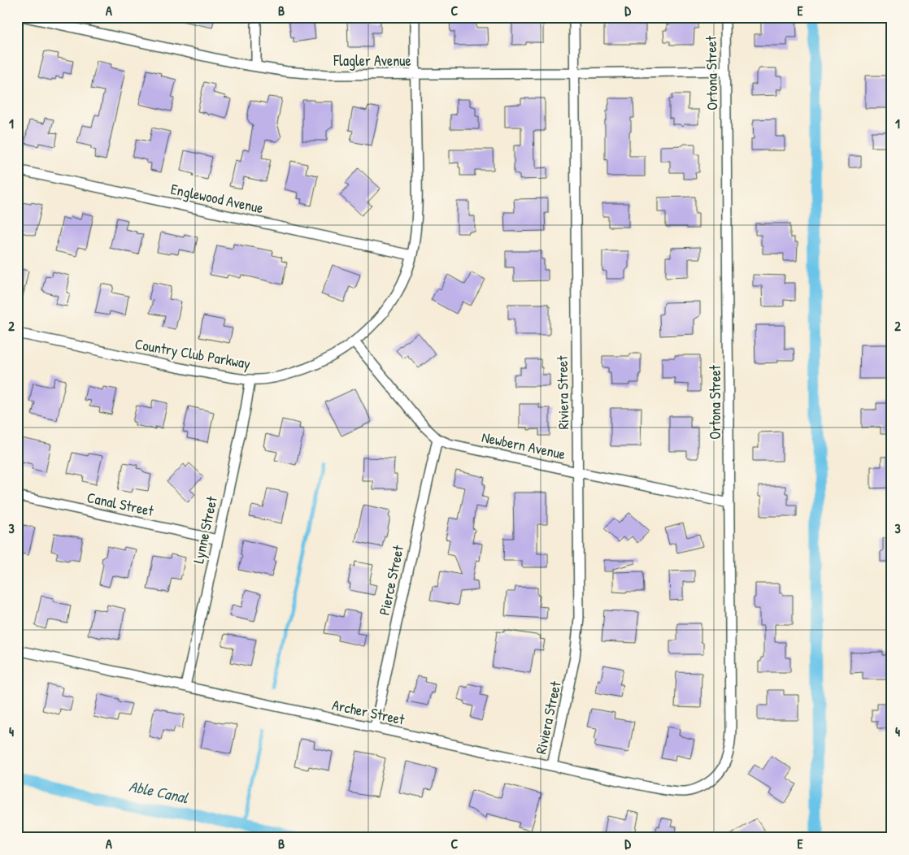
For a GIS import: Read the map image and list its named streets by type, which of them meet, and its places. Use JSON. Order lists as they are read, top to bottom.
{
  "streets": {
    "street": [
      "Flagler Avenue",
      "Ortona Street",
      "Englewood Avenue",
      "Country Club Parkway",
      "Riviera Street",
      "Newbern Avenue",
      "Canal Street",
      "Lynne Street",
      "Pierce Street",
      "Archer Street"
    ]
  },
  "crossings": [
    ["Flagler Avenue", "Ortona Street"],
    ["Flagler Avenue", "Country Club Parkway"],
    ["Flagler Avenue", "Riviera Street"],
    ["Ortona Street", "Newbern Avenue"],
    ["Ortona Street", "Archer Street"],
    ["Englewood Avenue", "Country Club Parkway"],
    ["Country Club Parkway", "Newbern Avenue"],
    ["Country Club Parkway", "Lynne Street"],
    ["Riviera Street", "Newbern Avenue"],
    ["Riviera Street", "Archer Street"],
    ["Newbern Avenue", "Pierce Street"],
    ["Canal Street", "Lynne Street"],
    ["Lynne Street", "Archer Street"],
    ["Pierce Street", "Archer Street"]
  ],
  "water": ["Able Canal"],
  "grid": {
    "columns": [
      "A",
      "B",
      "C",
      "D",
      "E"
    ],
    "rows": [
      "1",
      "2",
      "3",
      "4"
    ]
  }
}
